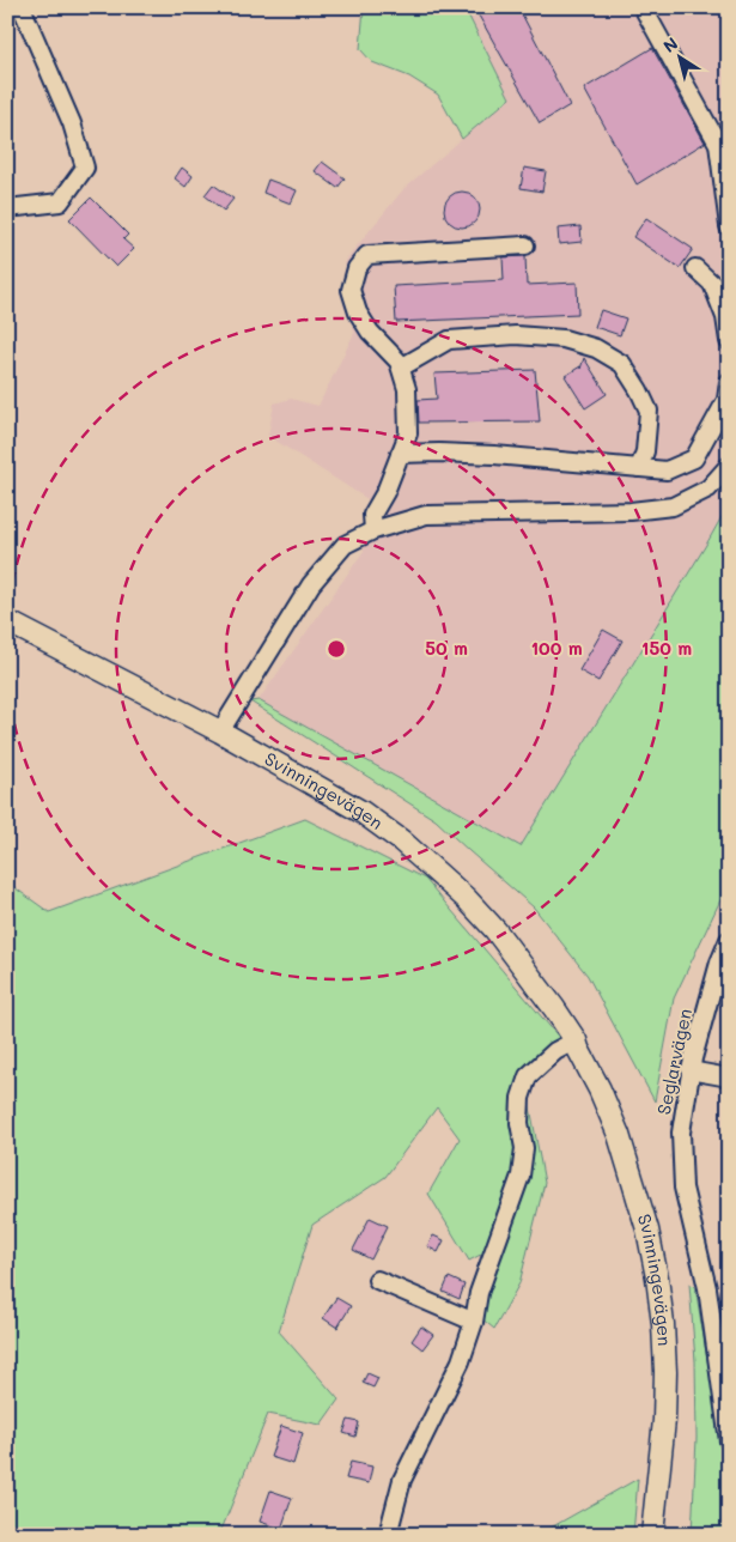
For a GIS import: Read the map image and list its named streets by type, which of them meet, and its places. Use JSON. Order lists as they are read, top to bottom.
{
  "streets": {
    "main road": ["Svinningevägen"],
    "street": ["Seglarvägen"]
  },
  "north": "top left",
  "rings": ["50 m", "100 m", "150 m"]
}
